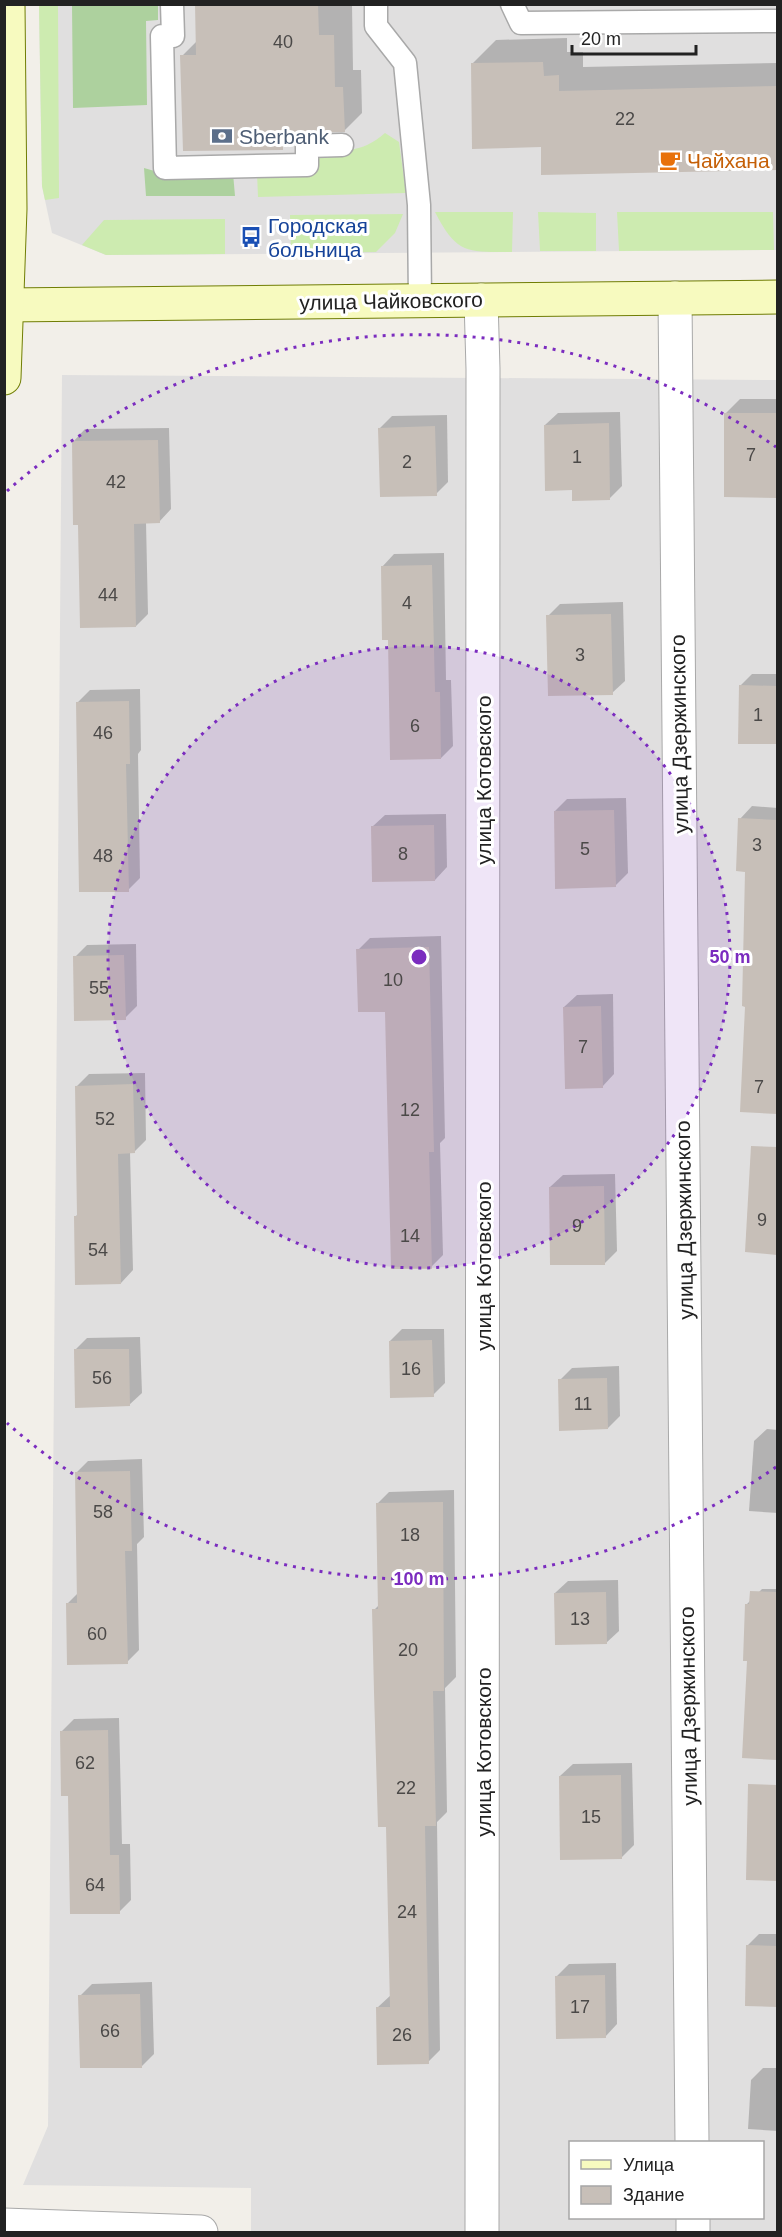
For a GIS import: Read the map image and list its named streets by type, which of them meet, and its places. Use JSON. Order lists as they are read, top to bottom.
{
  "streets": {
    "main road": ["улица Чайковского"],
    "street": ["улица Дзержинского", "улица Котовского"]
  },
  "crossings": [
    ["улица Чайковского", "улица Дзержинского"],
    ["улица Чайковского", "улица Котовского"]
  ],
  "places": {
    "bank": ["Sberbank"],
    "cafe": ["Чайхана"],
    "bus stop": ["Городская больница"]
  },
  "house_numbers": [
    "40",
    "22",
    "7",
    "1",
    "2",
    "42",
    "44",
    "4",
    "3",
    "1",
    "6",
    "46",
    "3",
    "5",
    "8",
    "48",
    "10",
    "55",
    "7",
    "7",
    "12",
    "52",
    "9",
    "9",
    "14",
    "54",
    "16",
    "56",
    "11",
    "58",
    "18",
    "13",
    "60",
    "20",
    "62",
    "22",
    "15",
    "64",
    "24",
    "17",
    "66",
    "26"
  ],
  "legend": ["Улица", "Здание"],
  "scale_bar": "20 m",
  "rings": ["50 m", "100 m"]
}
